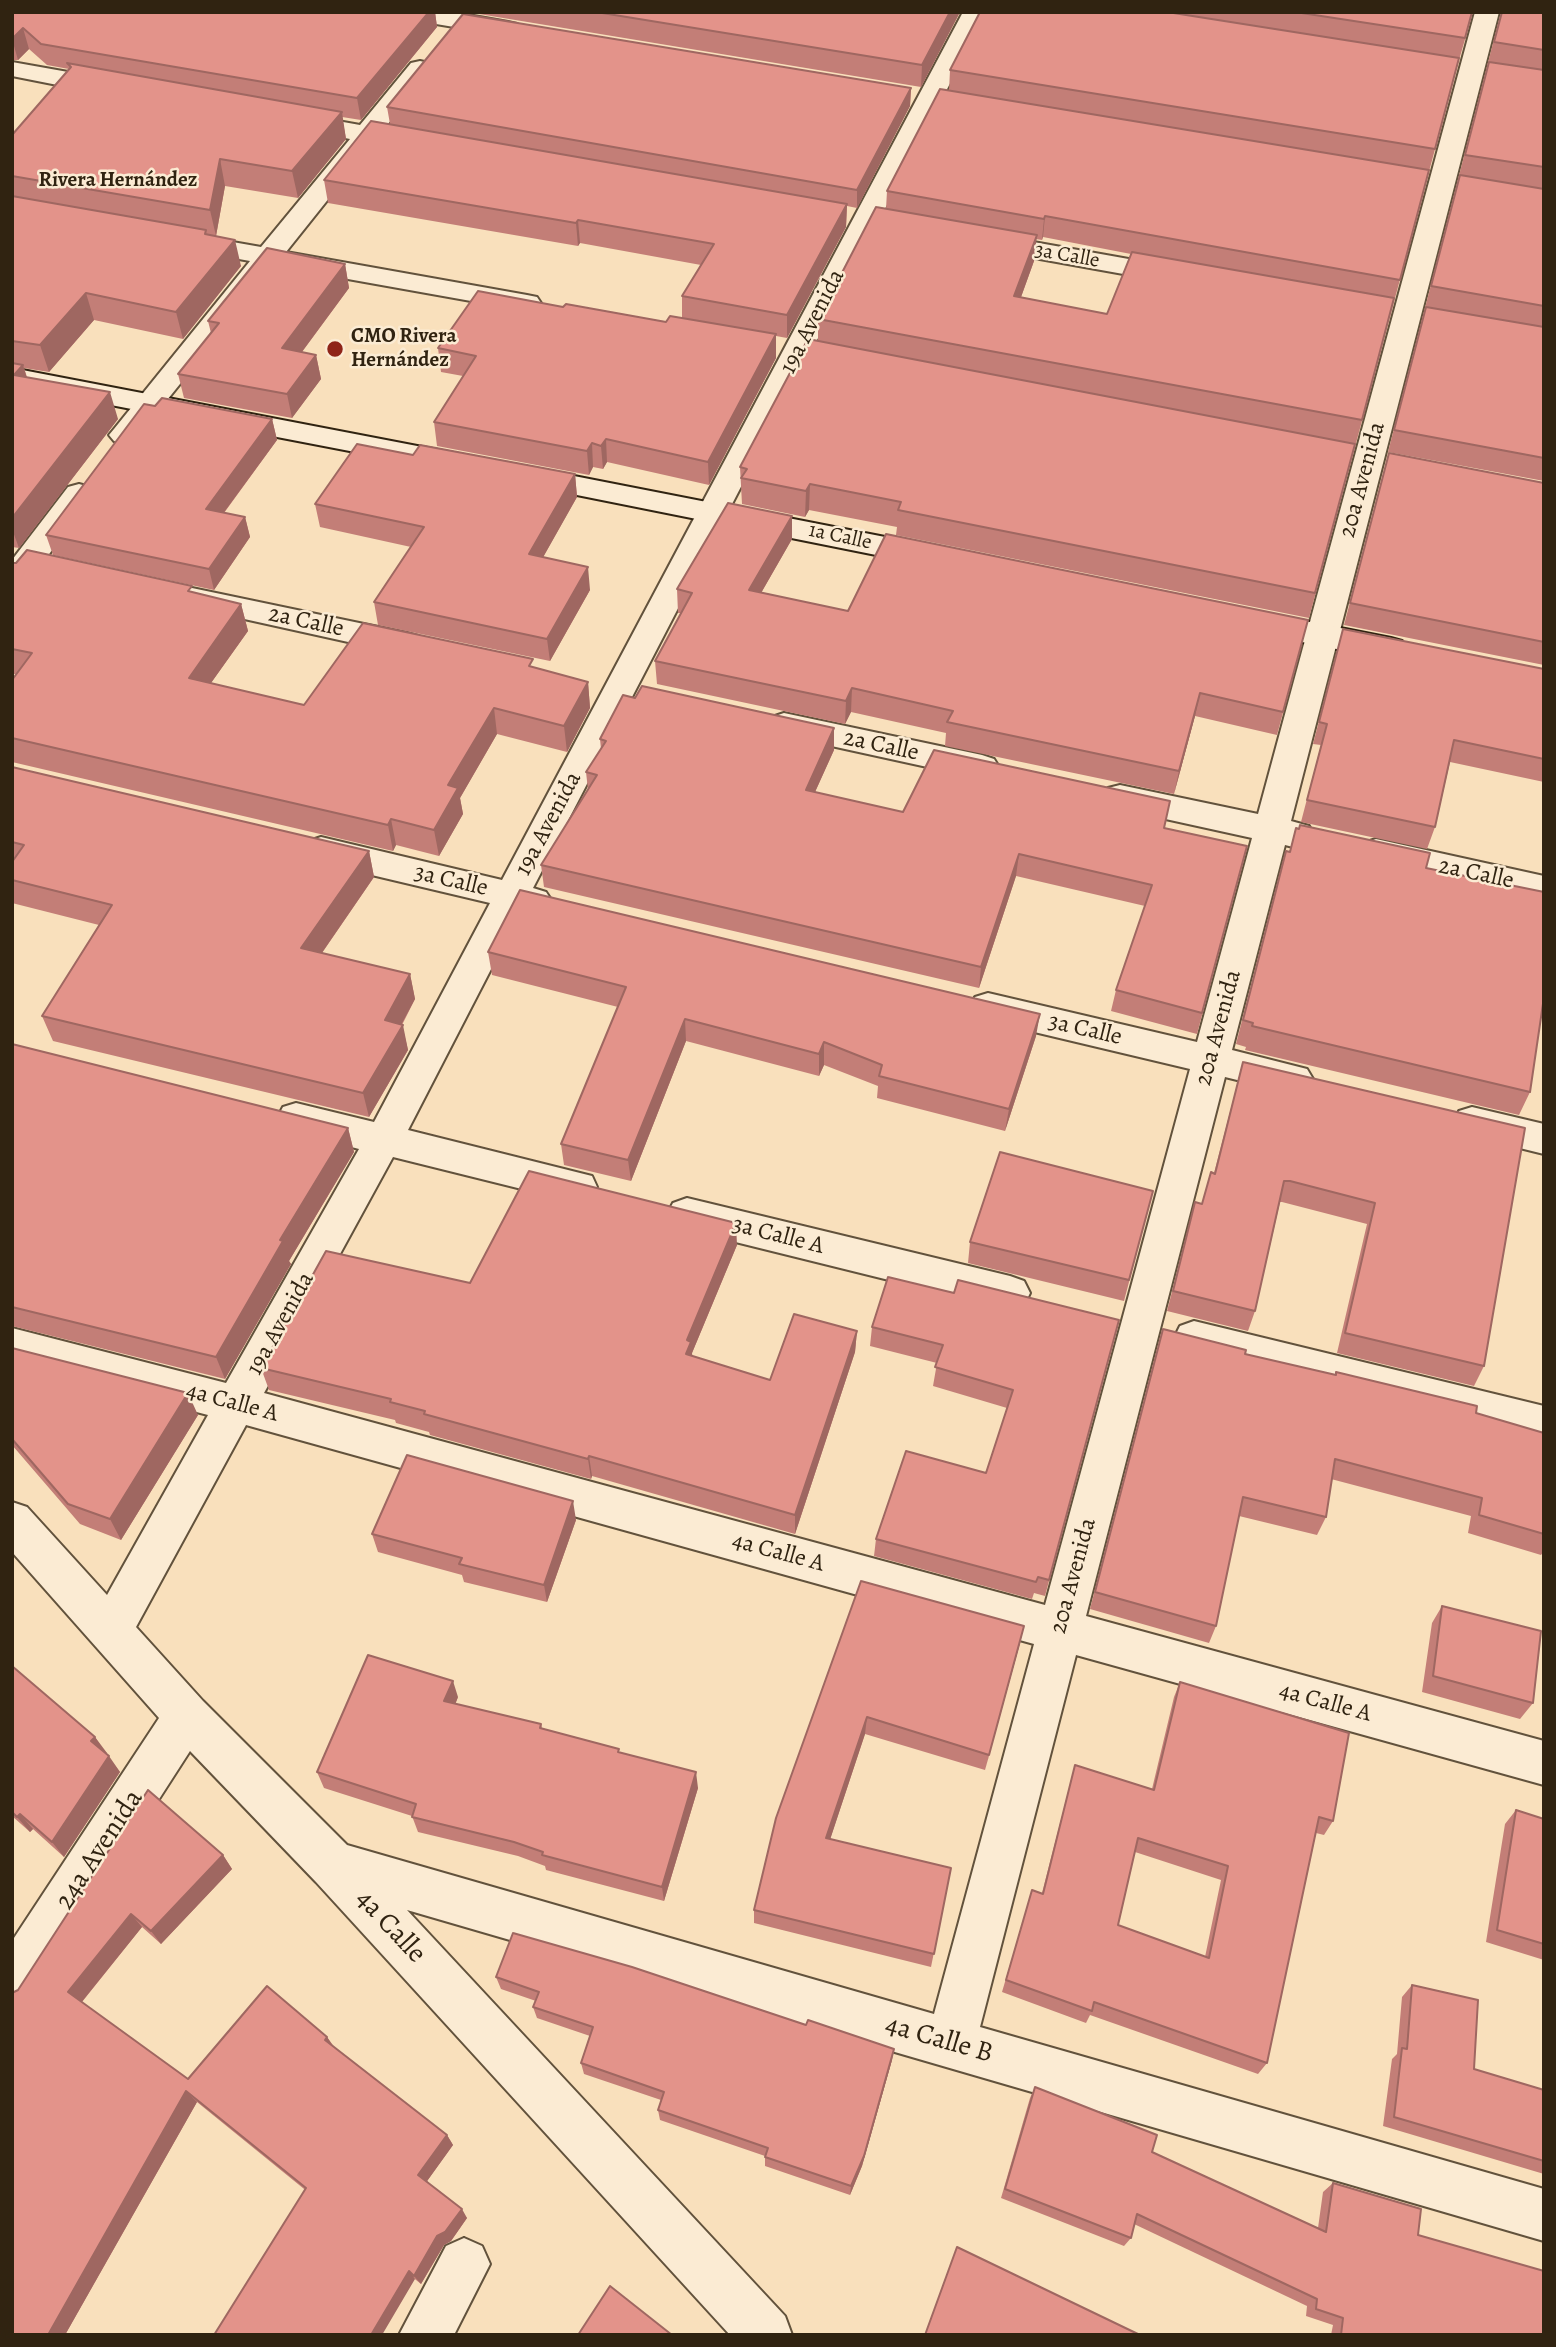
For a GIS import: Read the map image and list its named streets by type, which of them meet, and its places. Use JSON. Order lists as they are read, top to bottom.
{
  "streets": {
    "street": [
      "3a Calle",
      "19a Avenida",
      "20a Avenida",
      "1a Calle",
      "2a Calle",
      "3a Calle A",
      "4a Calle A",
      "24a Avenida",
      "4a Calle",
      "4a Calle B"
    ]
  },
  "crossings": [
    ["3a Calle", "19a Avenida"],
    ["3a Calle", "20a Avenida"],
    ["19a Avenida", "1a Calle"],
    ["19a Avenida", "4a Calle A"],
    ["19a Avenida", "4a Calle"],
    ["20a Avenida", "2a Calle"],
    ["20a Avenida", "4a Calle A"],
    ["20a Avenida", "4a Calle B"],
    ["24a Avenida", "4a Calle"],
    ["4a Calle", "4a Calle B"]
  ],
  "districts": ["Rivera Hernández"],
  "places": ["CMO Rivera Hernández"]
}
